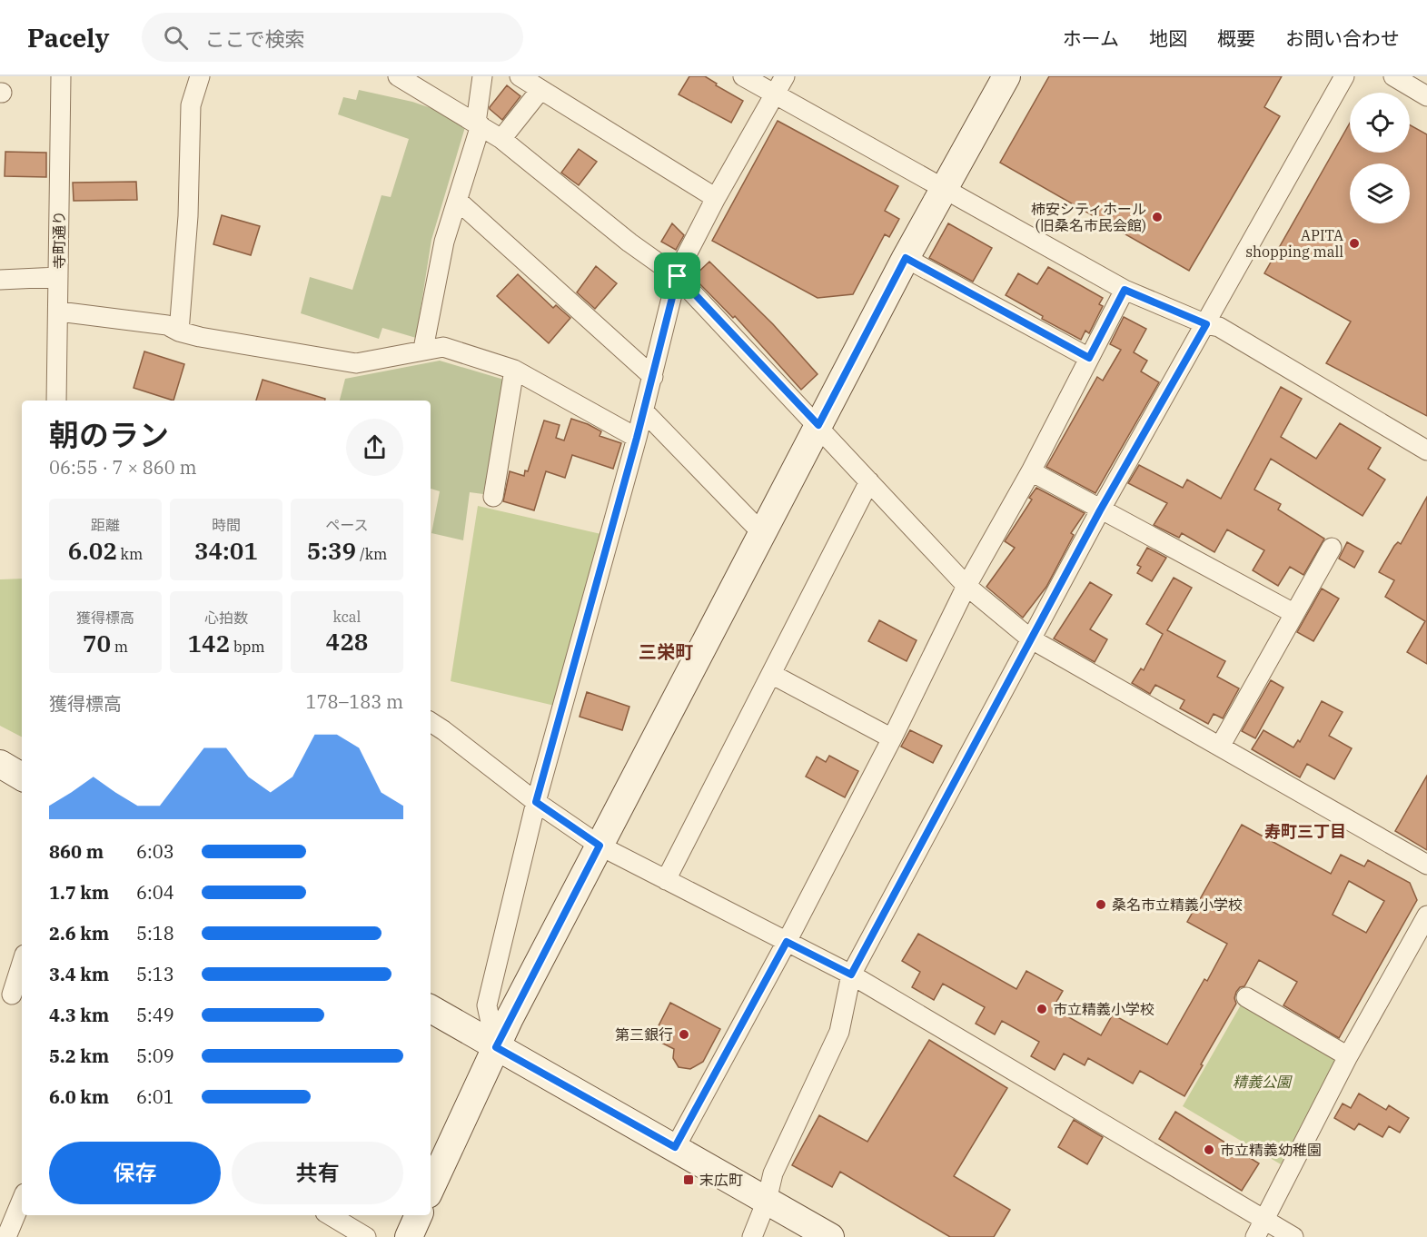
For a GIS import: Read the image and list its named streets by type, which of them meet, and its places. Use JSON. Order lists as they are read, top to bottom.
{
  "streets": {
    "street": ["寺町通り"]
  },
  "districts": ["三栄町", "寿町三丁目"],
  "parks": ["精義公園"],
  "places": {
    "other": [
      "柿安シティホール (旧桑名市民会館)",
      "APITA shopping mall",
      "桑名市立精義小学校",
      "市立精義小学校",
      "第三銀行",
      "市立精義幼稚園"
    ],
    "transit": ["末広町"]
  },
  "page": {
    "header": "Pacely",
    "search": "ここで検索",
    "nav": [
      "ホーム",
      "地図",
      "概要",
      "お問い合わせ"
    ],
    "heading": ["朝のラン", "06:55 · 7 × 860 m"],
    "stats": [
      ["距離", "6.02 km"],
      ["時間", "34:01"],
      ["ペース", "5:39 /km"],
      ["獲得標高", "70 m"],
      ["心拍数", "142 bpm"],
      ["kcal", "428"]
    ],
    "chart": ["獲得標高", "178–183 m"],
    "list": [
      {
        "name": "860 m",
        "note": "6:03"
      },
      {
        "name": "1.7 km",
        "note": "6:04"
      },
      {
        "name": "2.6 km",
        "note": "5:18"
      },
      {
        "name": "3.4 km",
        "note": "5:13"
      },
      {
        "name": "4.3 km",
        "note": "5:49"
      },
      {
        "name": "5.2 km",
        "note": "5:09"
      },
      {
        "name": "6.0 km",
        "note": "6:01"
      }
    ],
    "buttons": ["保存", "共有"]
  }
}
